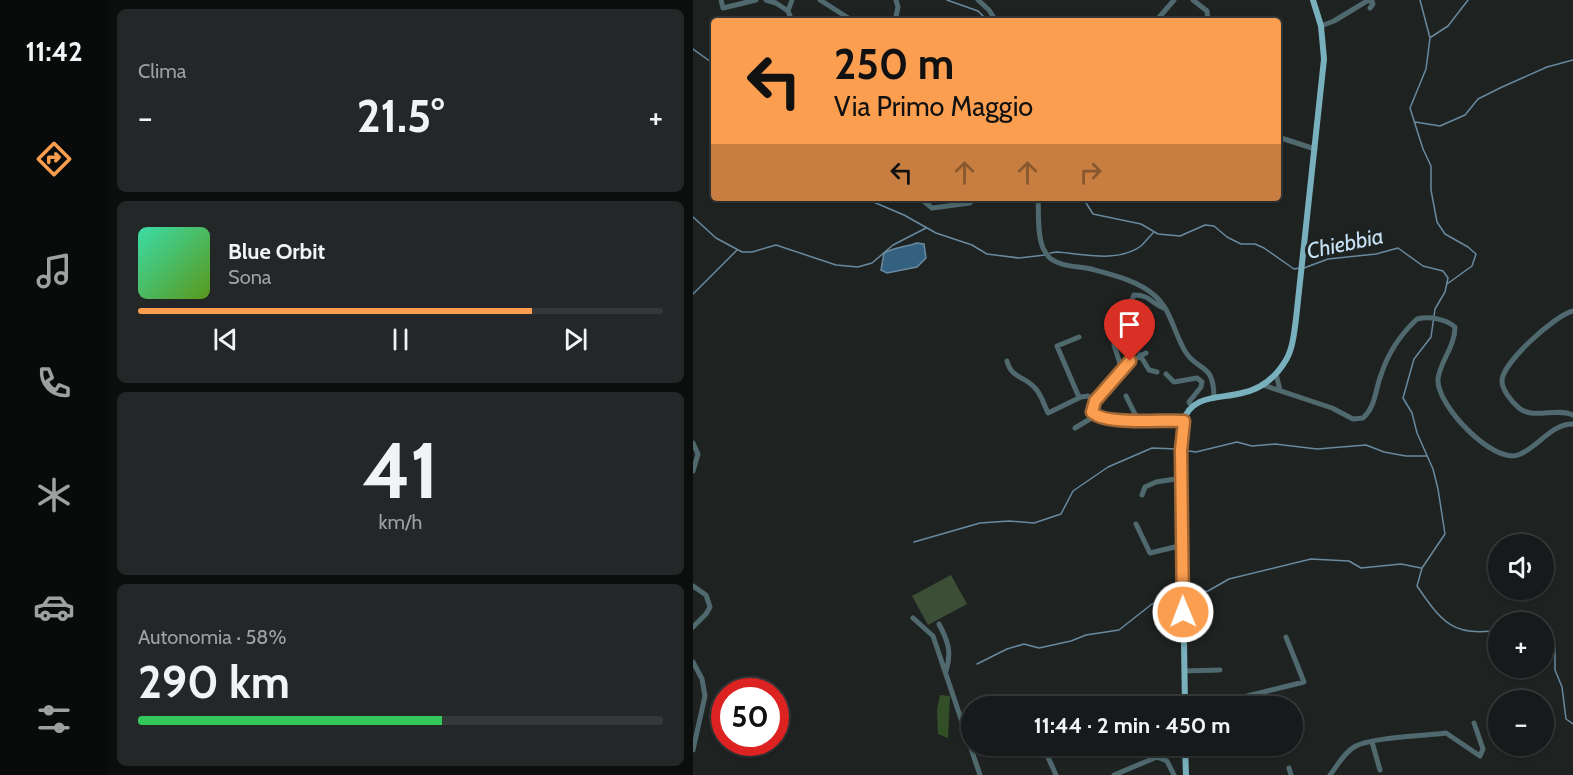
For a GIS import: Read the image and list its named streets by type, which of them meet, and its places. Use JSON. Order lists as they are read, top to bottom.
{
  "water": ["Chiebbia"],
  "page": {
    "tabs": "11:42",
    "tile": [
      "Clima",
      ["41", "km/h"],
      ["Autonomia · 58%", "290 km"]
    ],
    "turn": ["250 m", "Via Primo Maggio"],
    "heat": ["−", "21.5°", "+"],
    "song": ["Blue Orbit", "Sona"],
    "map_buttons": ["+", "−"],
    "limit": "50",
    "trip": "11:44 · 2 min · 450 m"
  }
}
